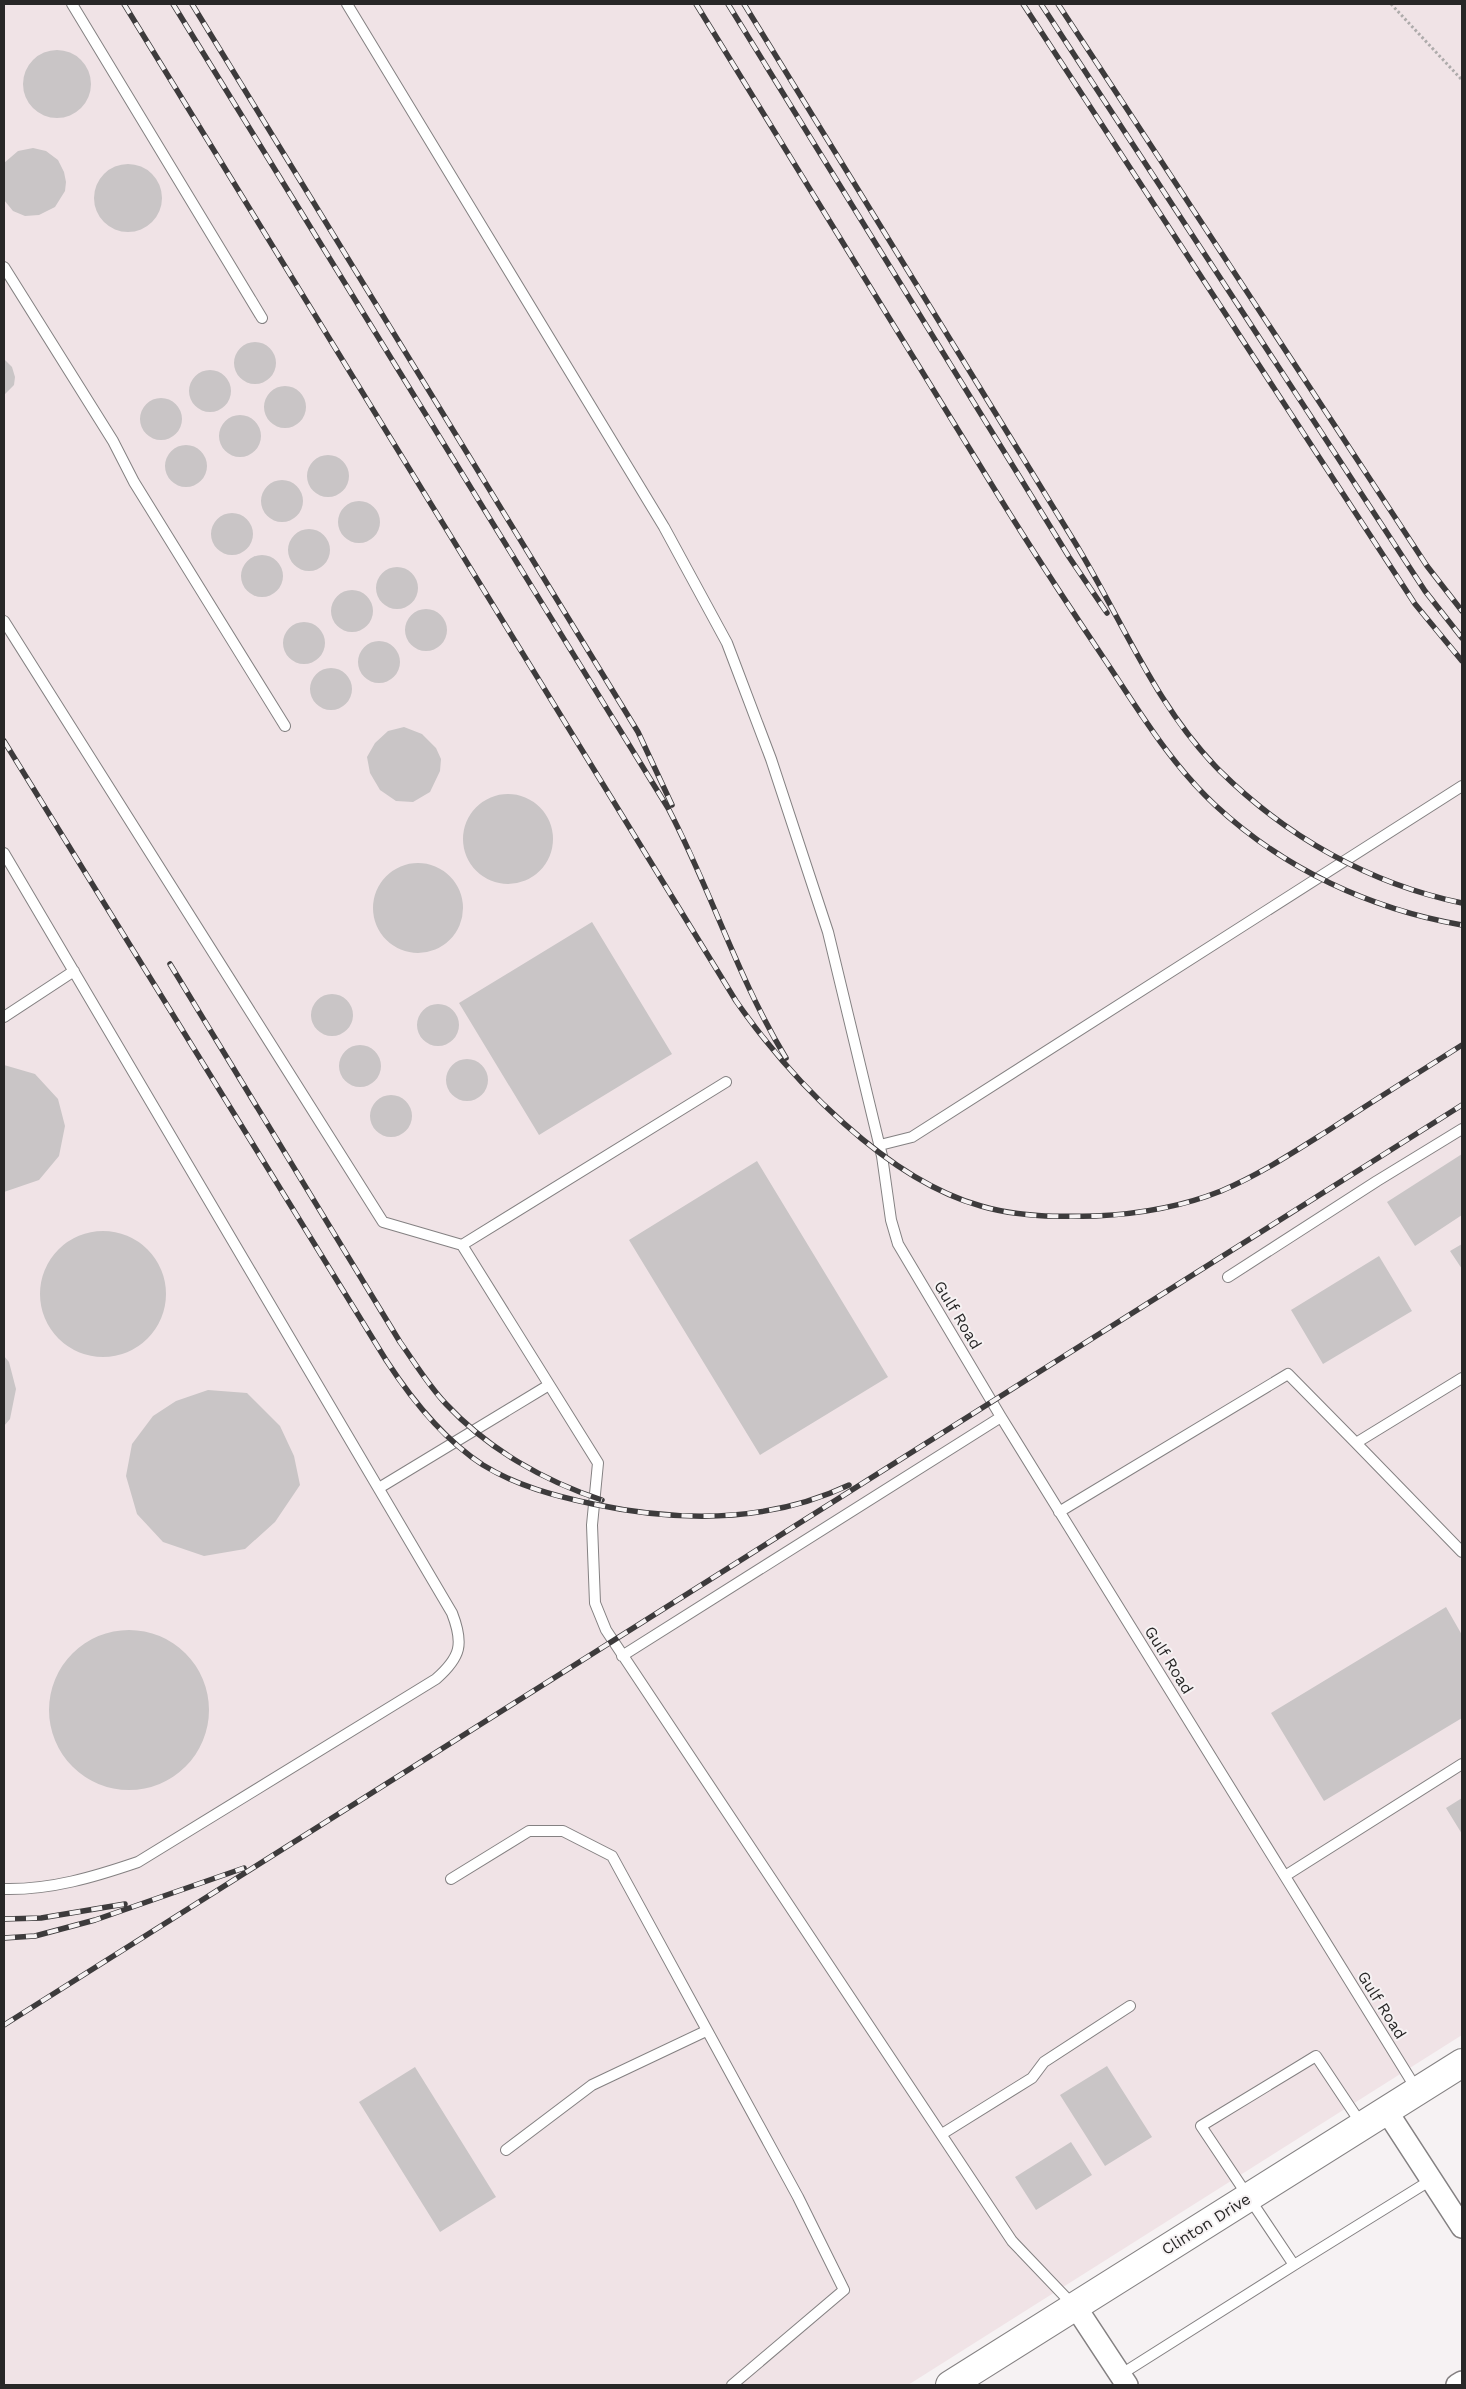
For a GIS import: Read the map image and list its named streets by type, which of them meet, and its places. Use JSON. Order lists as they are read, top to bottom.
{
  "streets": {
    "main road": ["Clinton Drive"],
    "lane": ["Gulf Road"]
  },
  "crossings": [
    ["Gulf Road", "Clinton Drive"]
  ]
}
